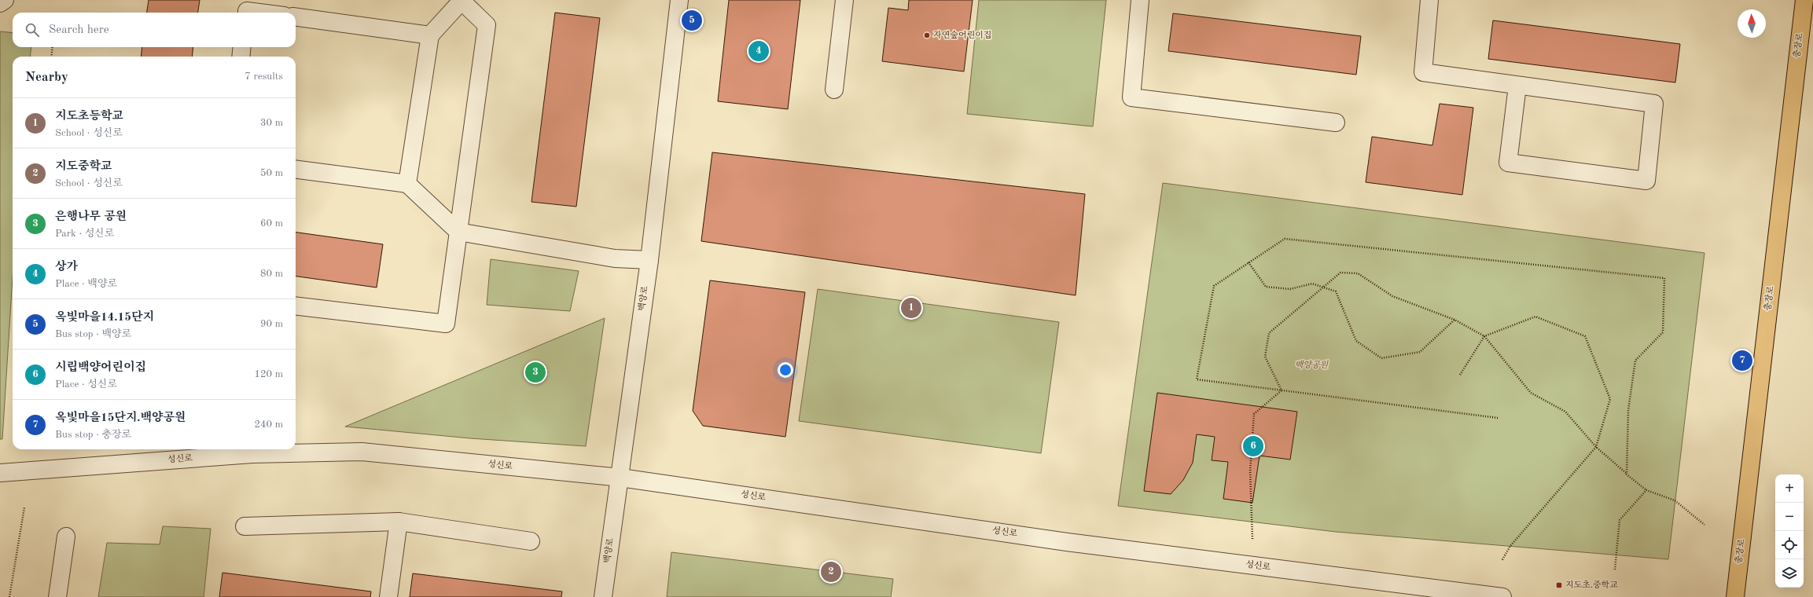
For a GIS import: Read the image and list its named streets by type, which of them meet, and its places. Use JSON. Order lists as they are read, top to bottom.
{
  "streets": {
    "main road": ["충장로"],
    "street": ["백양로", "성신로"]
  },
  "crossings": [
    ["백양로", "성신로"]
  ],
  "parks": ["백양공원"],
  "places": {
    "other": ["자연숲어린이집"],
    "transit": ["지도초.중학교"]
  },
  "north": "top",
  "page": {
    "pins": [
      "5",
      "4",
      "1",
      "7",
      "3",
      "6",
      "2"
    ],
    "search": "Search here",
    "heading": ["Nearby", "7 results"],
    "list": [
      {
        "mark": "1",
        "name": "지도초등학교",
        "note": "School · 성신로",
        "value": "30 m"
      },
      {
        "mark": "2",
        "name": "지도중학교",
        "note": "School · 성신로",
        "value": "50 m"
      },
      {
        "mark": "3",
        "name": "은행나무 공원",
        "note": "Park · 성신로",
        "value": "60 m"
      },
      {
        "mark": "4",
        "name": "상가",
        "note": "Place · 백양로",
        "value": "80 m"
      },
      {
        "mark": "5",
        "name": "옥빛마을14.15단지",
        "note": "Bus stop · 백양로",
        "value": "90 m"
      },
      {
        "mark": "6",
        "name": "시립백양어린이집",
        "note": "Place · 성신로",
        "value": "120 m"
      },
      {
        "mark": "7",
        "name": "옥빛마을15단지.백양공원",
        "note": "Bus stop · 충장로",
        "value": "240 m"
      }
    ],
    "map_buttons": ["+", "−"]
  }
}
